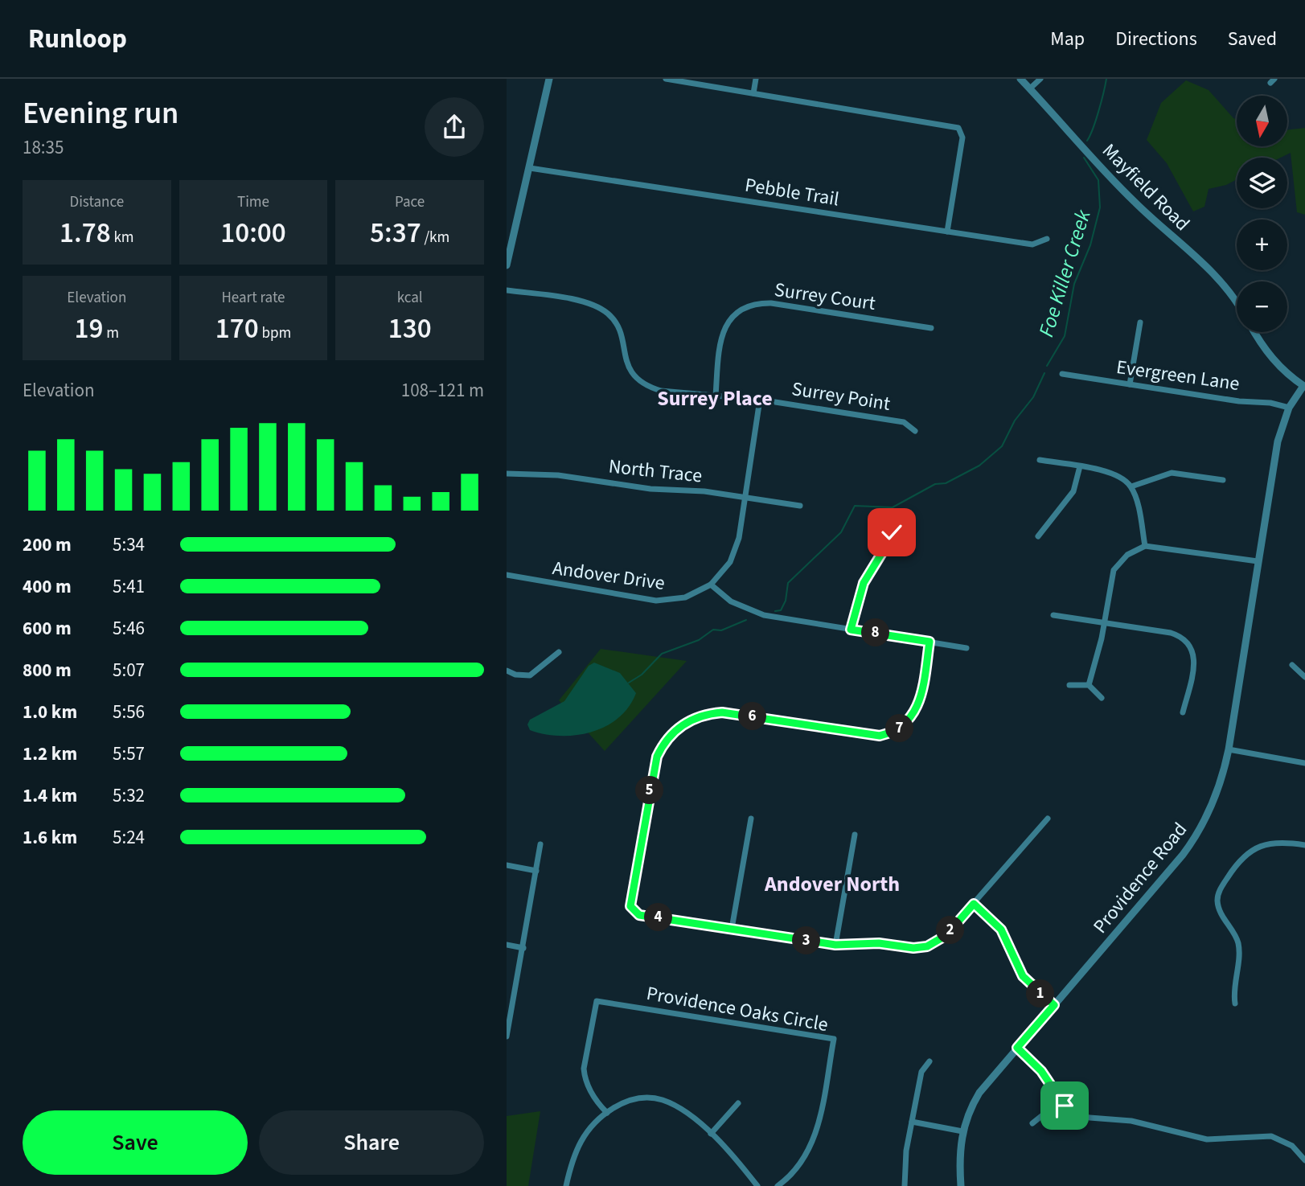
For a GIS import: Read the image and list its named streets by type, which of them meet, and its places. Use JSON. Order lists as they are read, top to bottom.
{
  "streets": {
    "street": [
      "Mayfield Road",
      "Pebble Trail",
      "Surrey Court",
      "Evergreen Lane",
      "Surrey Point",
      "North Trace",
      "Andover Drive",
      "Providence Road",
      "Providence Oaks Circle"
    ]
  },
  "crossings": [
    ["Mayfield Road", "Providence Road"],
    ["Surrey Court", "Surrey Point"],
    ["Evergreen Lane", "Providence Road"],
    ["Surrey Point", "Andover Drive"],
    ["North Trace", "Andover Drive"]
  ],
  "districts": ["Surrey Place", "Andover North"],
  "water": ["Foe Killer Creek"],
  "north": "bottom",
  "page": {
    "header": "Runloop",
    "nav": ["Map", "Directions", "Saved"],
    "heading": ["Evening run", "18:35"],
    "map_buttons": ["+", "−"],
    "stats": [
      ["Distance", "1.78 km"],
      ["Time", "10:00"],
      ["Pace", "5:37 /km"],
      ["Elevation", "19 m"],
      ["Heart rate", "170 bpm"],
      ["kcal", "130"]
    ],
    "chart": ["Elevation", "108–121 m"],
    "list": [
      {
        "name": "200 m",
        "note": "5:34"
      },
      {
        "name": "400 m",
        "note": "5:41"
      },
      {
        "name": "600 m",
        "note": "5:46"
      },
      {
        "name": "800 m",
        "note": "5:07"
      },
      {
        "name": "1.0 km",
        "note": "5:56"
      },
      {
        "name": "1.2 km",
        "note": "5:57"
      },
      {
        "name": "1.4 km",
        "note": "5:32"
      },
      {
        "name": "1.6 km",
        "note": "5:24"
      }
    ],
    "pins": [
      "8",
      "6",
      "7",
      "5",
      "4",
      "2",
      "3",
      "1"
    ],
    "buttons": ["Save", "Share"]
  }
}
